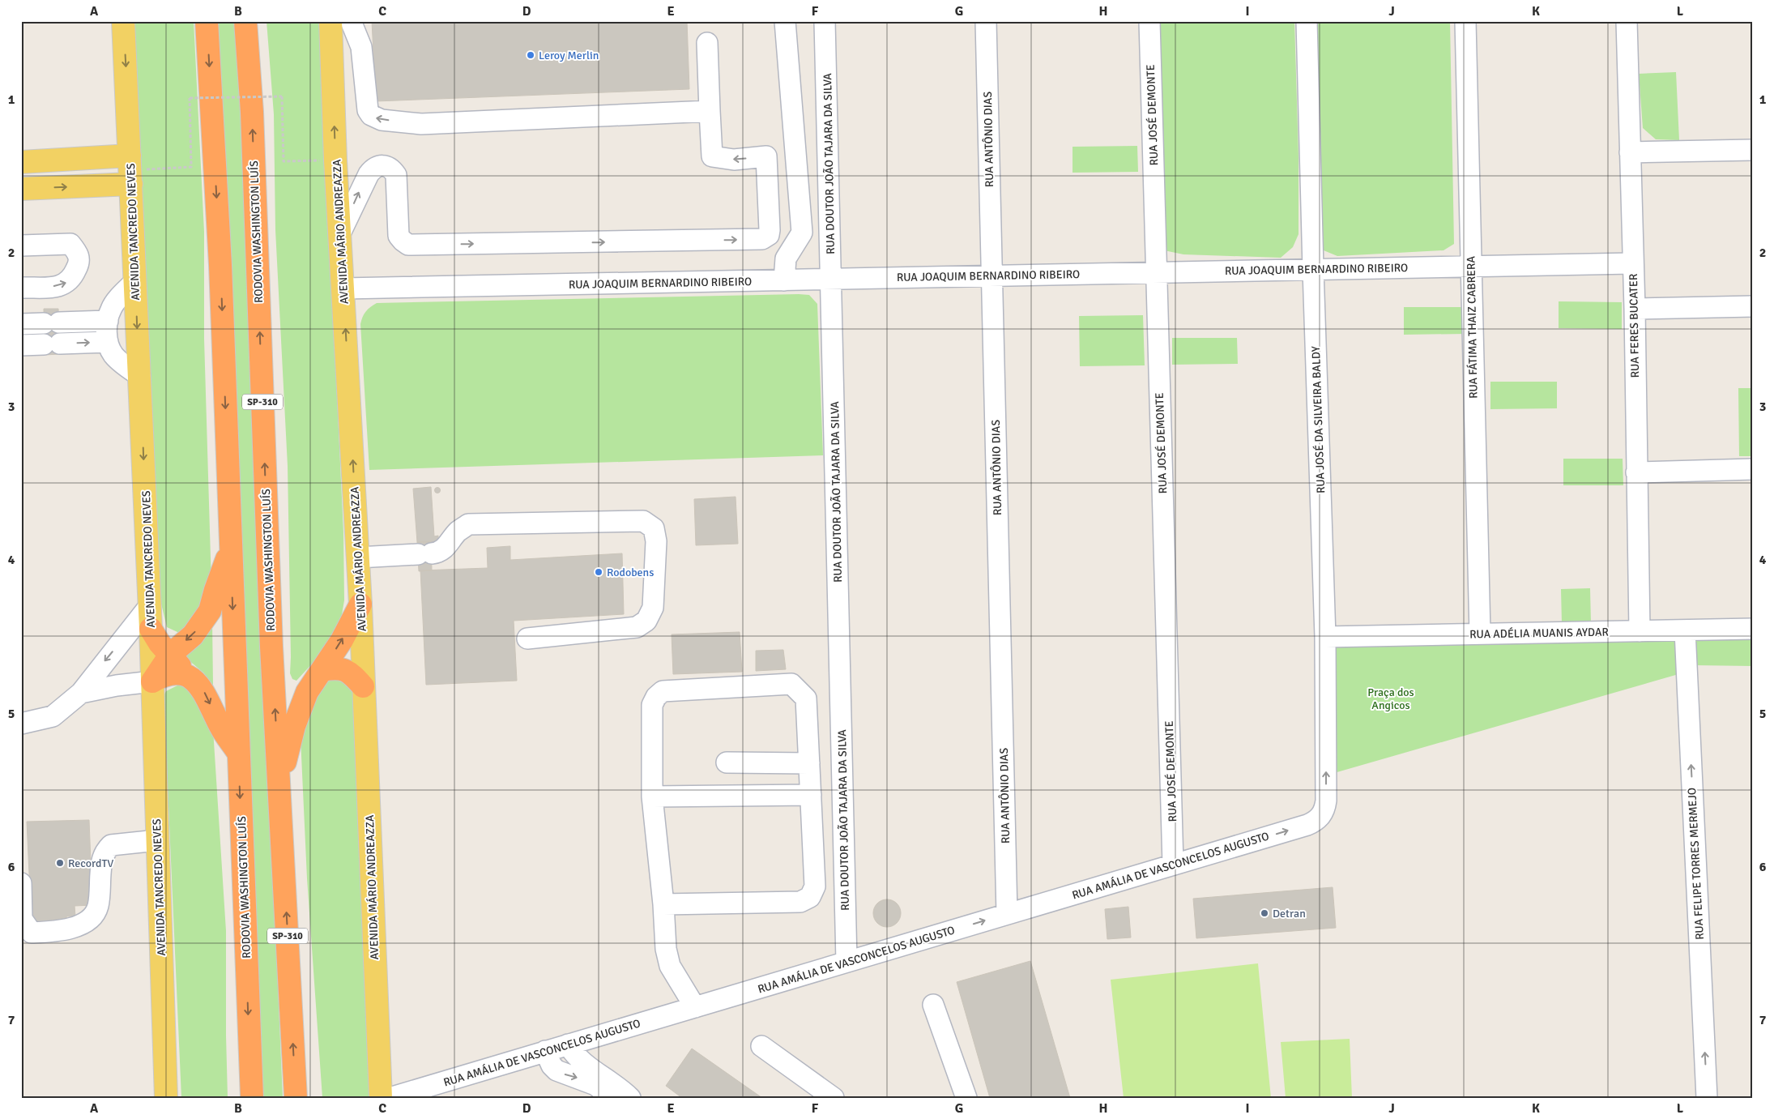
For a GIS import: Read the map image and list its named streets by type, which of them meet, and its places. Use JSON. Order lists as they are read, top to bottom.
{
  "streets": {
    "highway": ["RODOVIA WASHINGTON LUÍS", "SP-310"],
    "main road": ["AVENIDA TANCREDO NEVES", "AVENIDA MÁRIO ANDREAZZA"],
    "street": [
      "RUA JOSÉ DEMONTE",
      "RUA ANTÔNIO DIAS",
      "RUA DOUTOR JOÃO TAJARA DA SILVA",
      "RUA JOAQUIM BERNARDINO RIBEIRO",
      "RUA FERES BUCATER",
      "RUA FÁTIMA THAIZ CABRERA",
      "RUA JOSÉ DA SILVEIRA BALDY",
      "RUA ADÉLIA MUANIS AYDAR",
      "RUA FELIPE TORRES MERMEJO",
      "RUA AMÁLIA DE VASCONCELOS AUGUSTO"
    ]
  },
  "crossings": [
    ["RUA JOSÉ DEMONTE", "RUA JOAQUIM BERNARDINO RIBEIRO"],
    ["RUA JOSÉ DEMONTE", "RUA AMÁLIA DE VASCONCELOS AUGUSTO"],
    ["RUA ANTÔNIO DIAS", "RUA JOAQUIM BERNARDINO RIBEIRO"],
    ["RUA ANTÔNIO DIAS", "RUA AMÁLIA DE VASCONCELOS AUGUSTO"],
    ["RUA DOUTOR JOÃO TAJARA DA SILVA", "RUA JOAQUIM BERNARDINO RIBEIRO"],
    ["RUA DOUTOR JOÃO TAJARA DA SILVA", "RUA AMÁLIA DE VASCONCELOS AUGUSTO"],
    ["AVENIDA MÁRIO ANDREAZZA", "RUA JOAQUIM BERNARDINO RIBEIRO"],
    ["RUA JOAQUIM BERNARDINO RIBEIRO", "RUA FERES BUCATER"],
    ["RUA JOAQUIM BERNARDINO RIBEIRO", "RUA FÁTIMA THAIZ CABRERA"],
    ["RUA JOAQUIM BERNARDINO RIBEIRO", "RUA JOSÉ DA SILVEIRA BALDY"],
    ["RUA FERES BUCATER", "RUA ADÉLIA MUANIS AYDAR"],
    ["RUA FÁTIMA THAIZ CABRERA", "RUA ADÉLIA MUANIS AYDAR"],
    ["RUA JOSÉ DA SILVEIRA BALDY", "RUA ADÉLIA MUANIS AYDAR"],
    ["RUA JOSÉ DA SILVEIRA BALDY", "RUA AMÁLIA DE VASCONCELOS AUGUSTO"],
    ["RUA ADÉLIA MUANIS AYDAR", "RUA FELIPE TORRES MERMEJO"]
  ],
  "one_way": ["AVENIDA TANCREDO NEVES", "AVENIDA MÁRIO ANDREAZZA", "RUA FELIPE TORRES MERMEJO"],
  "parks": ["Praça dos Angicos"],
  "places": [
    "Leroy Merlin",
    "Rodobens",
    "RecordTV",
    "Detran"
  ],
  "grid": {
    "columns": [
      "A",
      "B",
      "C",
      "D",
      "E",
      "F",
      "G",
      "H",
      "I",
      "J",
      "K",
      "L"
    ],
    "rows": [
      "1",
      "2",
      "3",
      "4",
      "5",
      "6",
      "7"
    ]
  }
}
